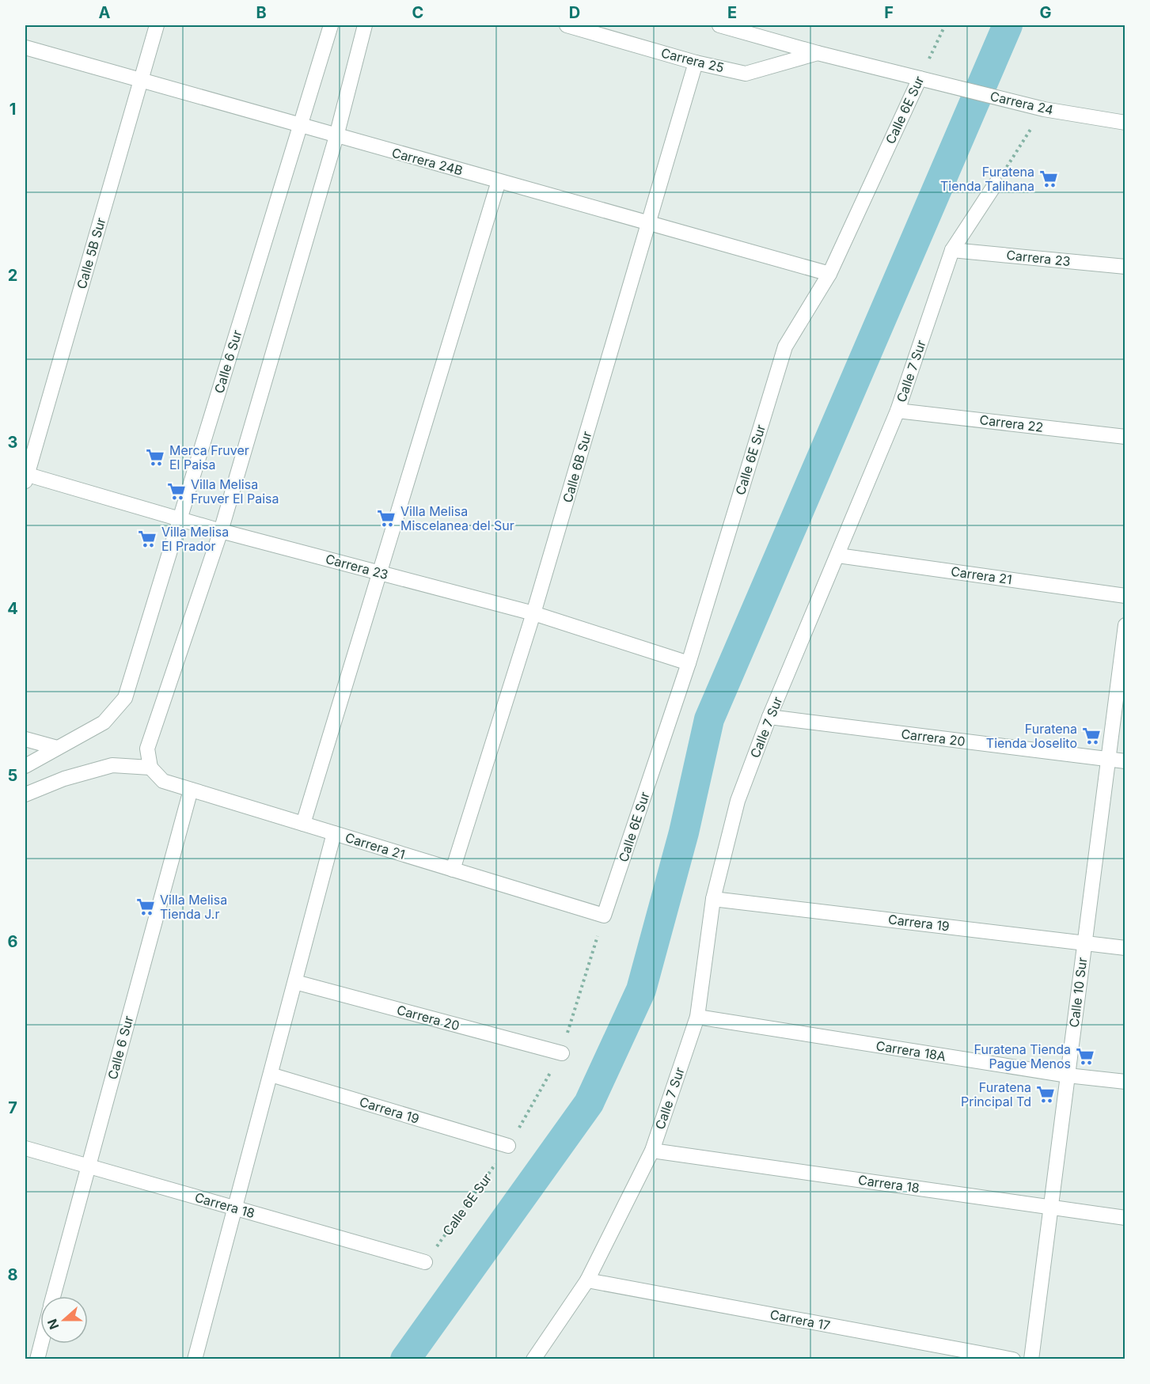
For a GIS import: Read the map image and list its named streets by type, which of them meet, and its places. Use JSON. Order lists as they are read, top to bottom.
{
  "streets": {
    "street": [
      "Carrera 25",
      "Carrera 24",
      "Calle 6E Sur",
      "Carrera 24B",
      "Calle 5B Sur",
      "Carrera 23",
      "Calle 6 Sur",
      "Calle 7 Sur",
      "Carrera 22",
      "Calle 6B Sur",
      "Carrera 21",
      "Carrera 20",
      "Carrera 19",
      "Calle 10 Sur",
      "Carrera 18A",
      "Carrera 18",
      "Carrera 17"
    ]
  },
  "crossings": [
    ["Carrera 25", "Carrera 24"],
    ["Carrera 25", "Calle 6E Sur"],
    ["Carrera 25", "Calle 6B Sur"],
    ["Carrera 24", "Calle 6E Sur"],
    ["Calle 6E Sur", "Carrera 24B"],
    ["Calle 6E Sur", "Carrera 23"],
    ["Calle 6E Sur", "Carrera 21"],
    ["Calle 6E Sur", "Carrera 19"],
    ["Calle 6E Sur", "Carrera 18"],
    ["Carrera 24B", "Calle 5B Sur"],
    ["Carrera 24B", "Calle 6 Sur"],
    ["Carrera 24B", "Calle 6B Sur"],
    ["Calle 5B Sur", "Carrera 23"],
    ["Carrera 23", "Calle 6 Sur"],
    ["Carrera 23", "Calle 7 Sur"],
    ["Carrera 23", "Calle 6B Sur"],
    ["Calle 6 Sur", "Carrera 21"],
    ["Calle 6 Sur", "Carrera 18"],
    ["Calle 7 Sur", "Carrera 22"],
    ["Calle 7 Sur", "Carrera 21"],
    ["Calle 7 Sur", "Carrera 20"],
    ["Calle 7 Sur", "Carrera 19"],
    ["Calle 7 Sur", "Carrera 18A"],
    ["Calle 7 Sur", "Carrera 18"],
    ["Calle 7 Sur", "Carrera 17"],
    ["Calle 6B Sur", "Carrera 21"],
    ["Carrera 20", "Calle 10 Sur"],
    ["Carrera 19", "Calle 10 Sur"],
    ["Calle 10 Sur", "Carrera 18A"],
    ["Calle 10 Sur", "Carrera 18"]
  ],
  "places": {
    "supermarket": [
      "Furatena Tienda Talihana",
      "Merca Fruver El Paisa",
      "Villa Melisa Fruver El Paisa",
      "Villa Melisa Miscelanea del Sur",
      "Villa Melisa El Prador",
      "Furatena Tienda Joselito",
      "Villa Melisa Tienda J.r",
      "Furatena Tienda Pague Menos",
      "Furatena Principal Td"
    ]
  },
  "north": "left",
  "grid": {
    "columns": [
      "A",
      "B",
      "C",
      "D",
      "E",
      "F",
      "G"
    ],
    "rows": [
      "1",
      "2",
      "3",
      "4",
      "5",
      "6",
      "7",
      "8"
    ]
  }
}
